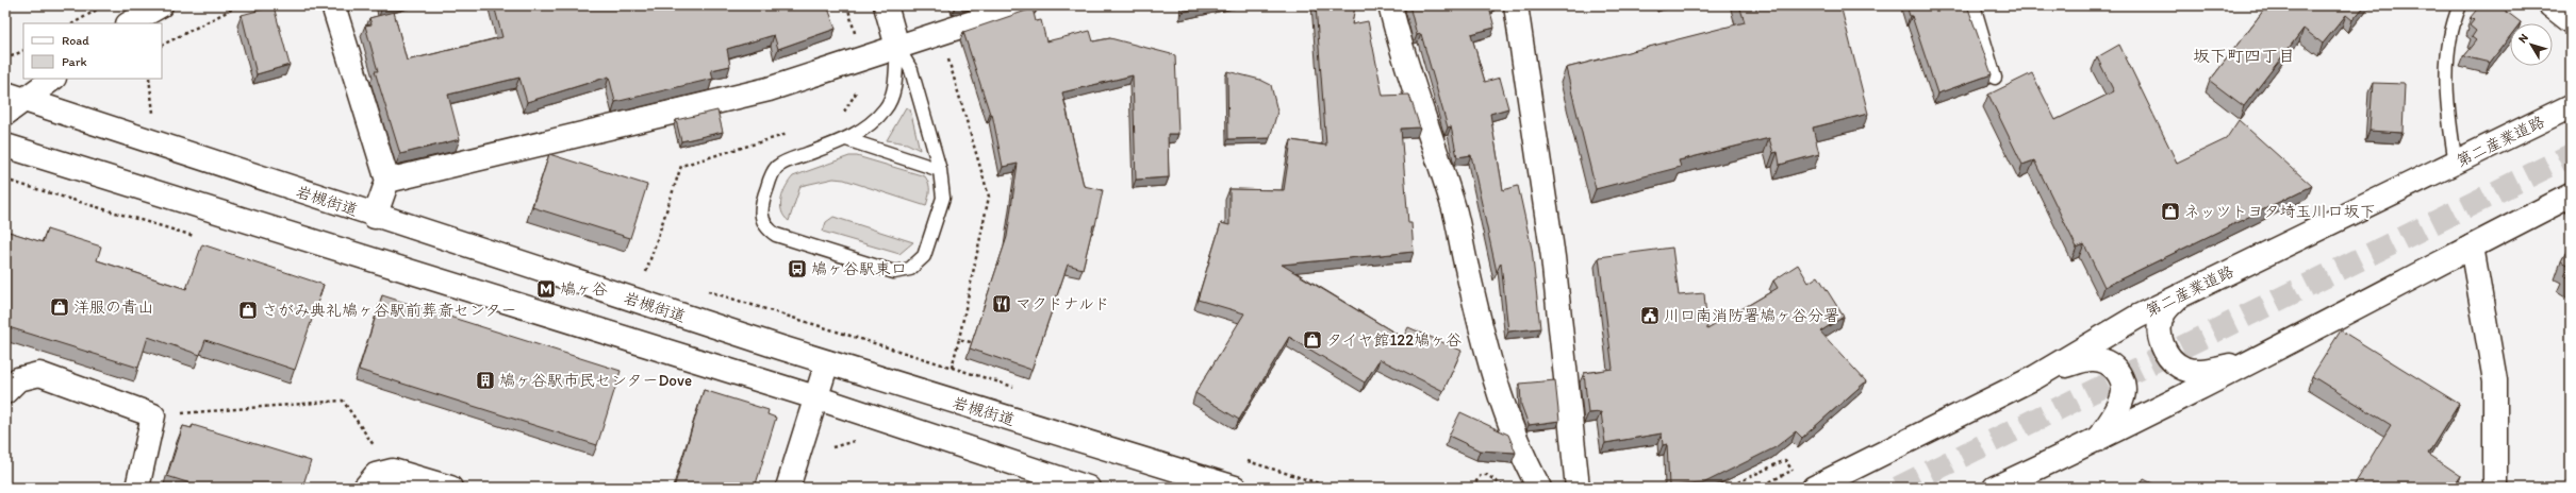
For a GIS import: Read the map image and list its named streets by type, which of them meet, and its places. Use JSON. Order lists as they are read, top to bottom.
{
  "streets": {
    "main road": ["第二産業道路", "岩槻街道"]
  },
  "districts": ["坂下町四丁目"],
  "places": {
    "shop": [
      "ネッツトヨタ埼玉川口坂下",
      "洋服の青山",
      "さがみ典礼鳩ヶ谷駅前葬斎センター",
      "タイヤ館122鳩ヶ谷"
    ],
    "bus stop": ["鳩ヶ谷駅東口"],
    "metro station": ["鳩ヶ谷"],
    "restaurant": ["マクドナルド"],
    "public building": ["川口南消防署鳩ヶ谷分署"],
    "building": ["鳩ヶ谷駅市民センターDove"]
  },
  "legend": ["Road", "Park"],
  "north": "top left"
}
